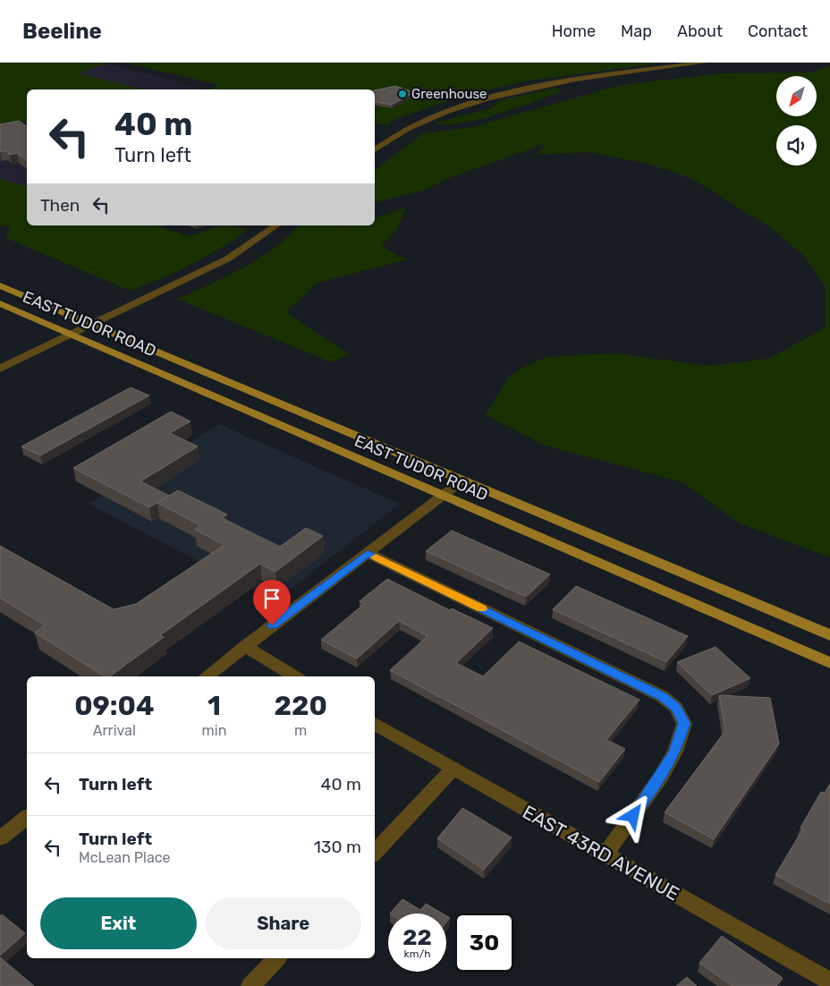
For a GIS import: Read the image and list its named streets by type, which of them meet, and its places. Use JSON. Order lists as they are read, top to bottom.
{
  "streets": {
    "main road": ["EAST TUDOR ROAD"],
    "street": ["EAST 43RD AVENUE"]
  },
  "places": ["Greenhouse"],
  "north": "bottom left",
  "page": {
    "header": "Beeline",
    "nav": [
      "Home",
      "Map",
      "About",
      "Contact"
    ],
    "turn": ["40 m", "Turn left"],
    "then": "Then",
    "eta": [
      "09:04",
      "Arrival",
      "1",
      "min",
      "220",
      "m"
    ],
    "list": [
      {
        "name": "Turn left",
        "value": "40 m"
      },
      {
        "name": "Turn left",
        "note": "McLean Place",
        "value": "130 m"
      }
    ],
    "buttons": ["Exit", "Share"],
    "speed": "22 km/h",
    "limit": "30"
  }
}
